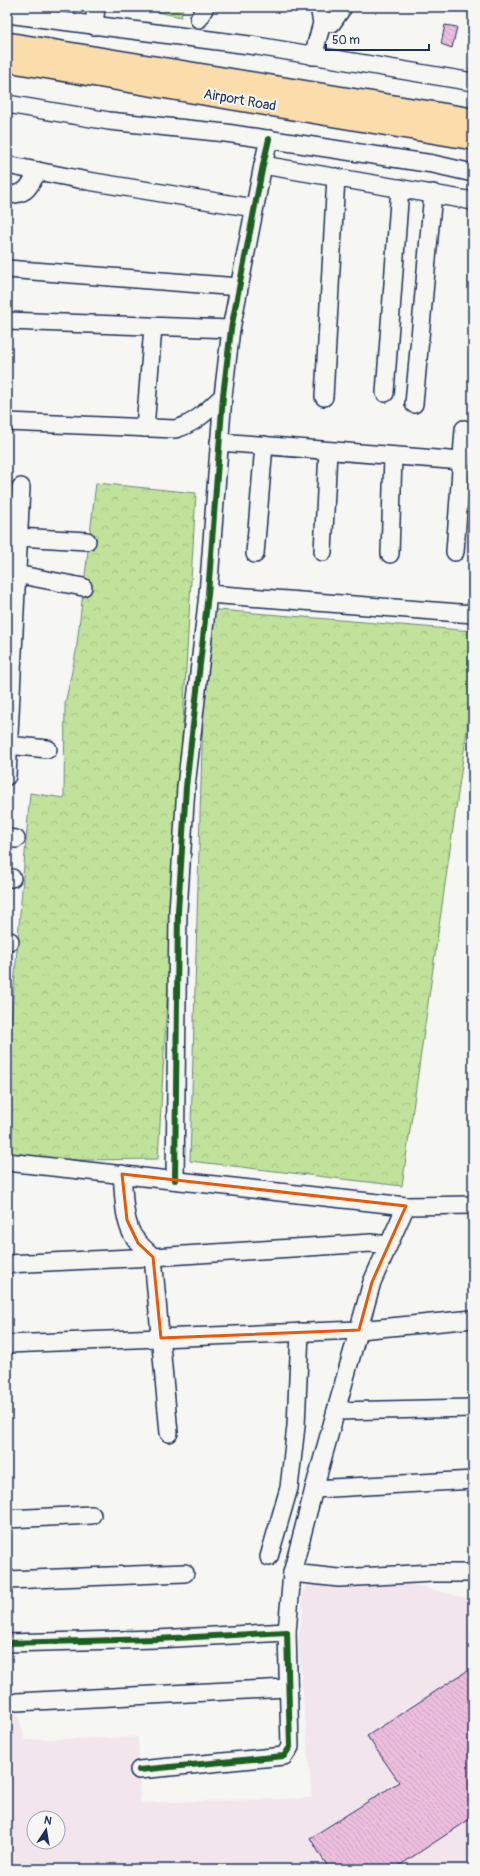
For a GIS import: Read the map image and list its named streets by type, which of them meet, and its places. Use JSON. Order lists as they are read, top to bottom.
{
  "streets": {
    "main road": ["Airport Road"]
  },
  "scale_bar": "50 m",
  "north": "top"
}
